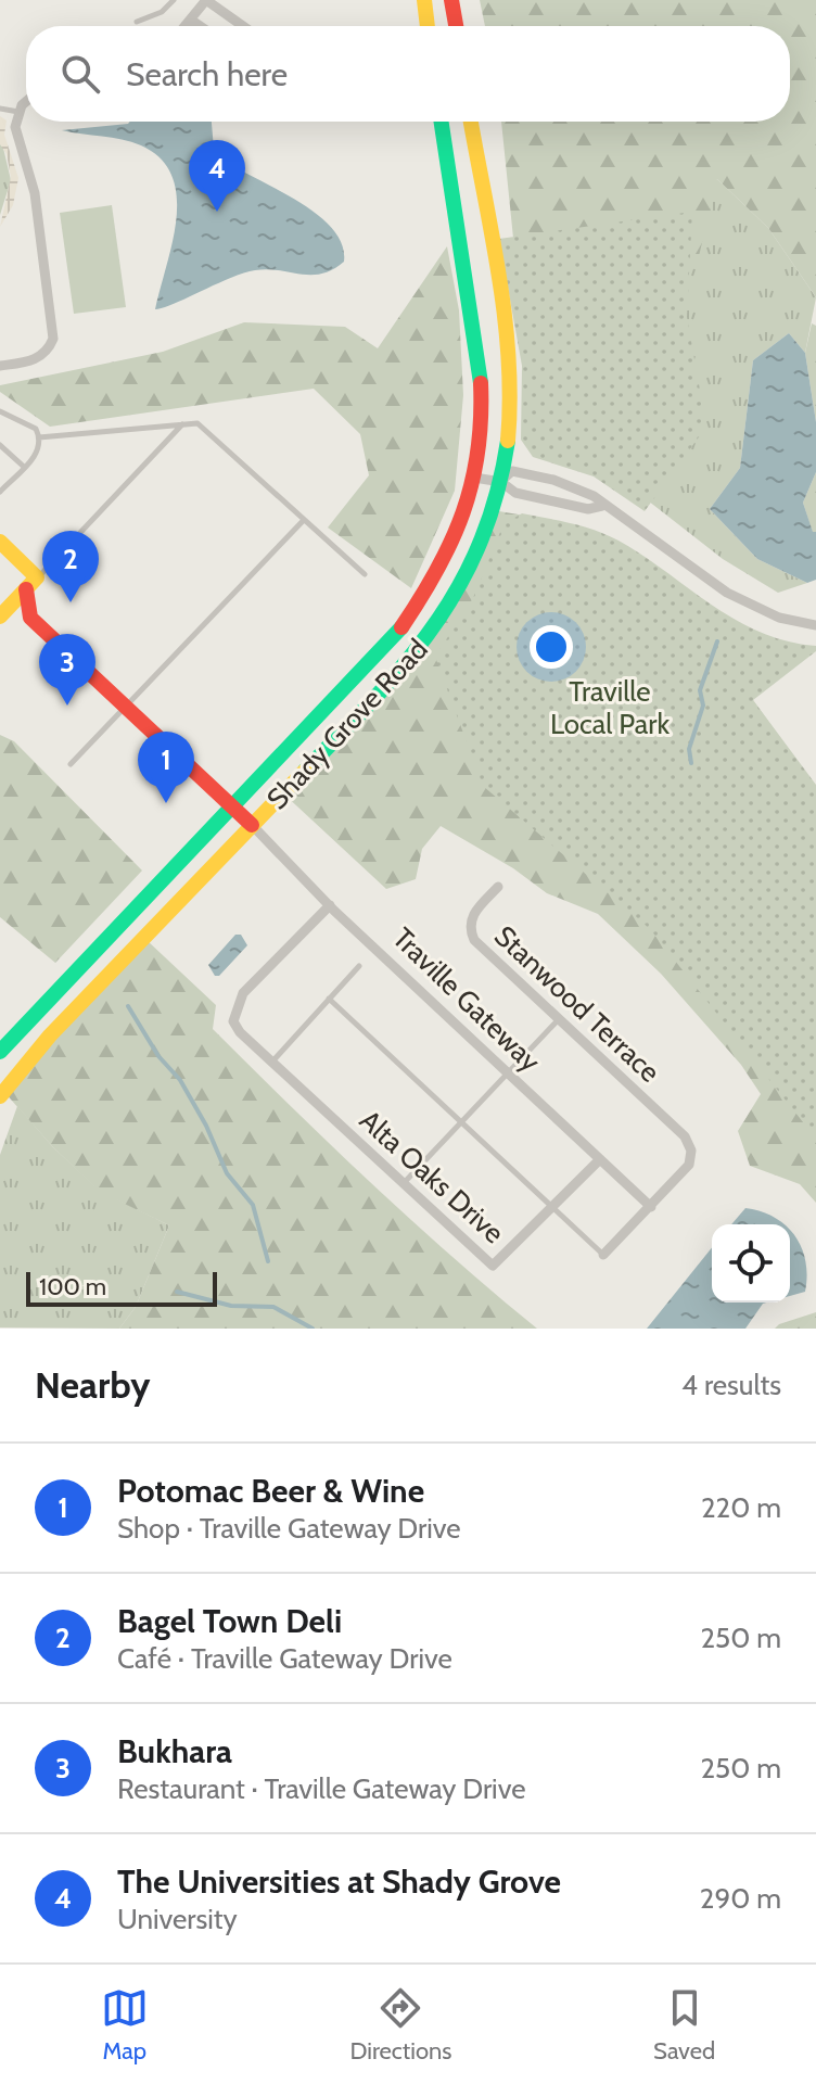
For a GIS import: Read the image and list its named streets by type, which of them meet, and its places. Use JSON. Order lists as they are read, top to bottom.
{
  "streets": {
    "main road": ["Shady Grove Road"],
    "street": ["Traville Gateway", "Stanwood Terrace", "Alta Oaks Drive"]
  },
  "crossings": [
    ["Shady Grove Road", "Traville Gateway"],
    ["Traville Gateway", "Stanwood Terrace"],
    ["Traville Gateway", "Alta Oaks Drive"]
  ],
  "parks": ["Traville Local Park"],
  "scale_bar": "100 m",
  "page": {
    "search": "Search here",
    "pins": [
      "4",
      "2",
      "3",
      "1"
    ],
    "scale": "100 m",
    "heading": ["Nearby", "4 results"],
    "list": [
      {
        "mark": "1",
        "name": "Potomac Beer & Wine",
        "note": "Shop · Traville Gateway Drive",
        "value": "220 m"
      },
      {
        "mark": "2",
        "name": "Bagel Town Deli",
        "note": "Café · Traville Gateway Drive",
        "value": "250 m"
      },
      {
        "mark": "3",
        "name": "Bukhara",
        "note": "Restaurant · Traville Gateway Drive",
        "value": "250 m"
      },
      {
        "mark": "4",
        "name": "The Universities at Shady Grove",
        "note": "University",
        "value": "290 m"
      }
    ],
    "nav": ["Map", "Directions", "Saved"]
  }
}
